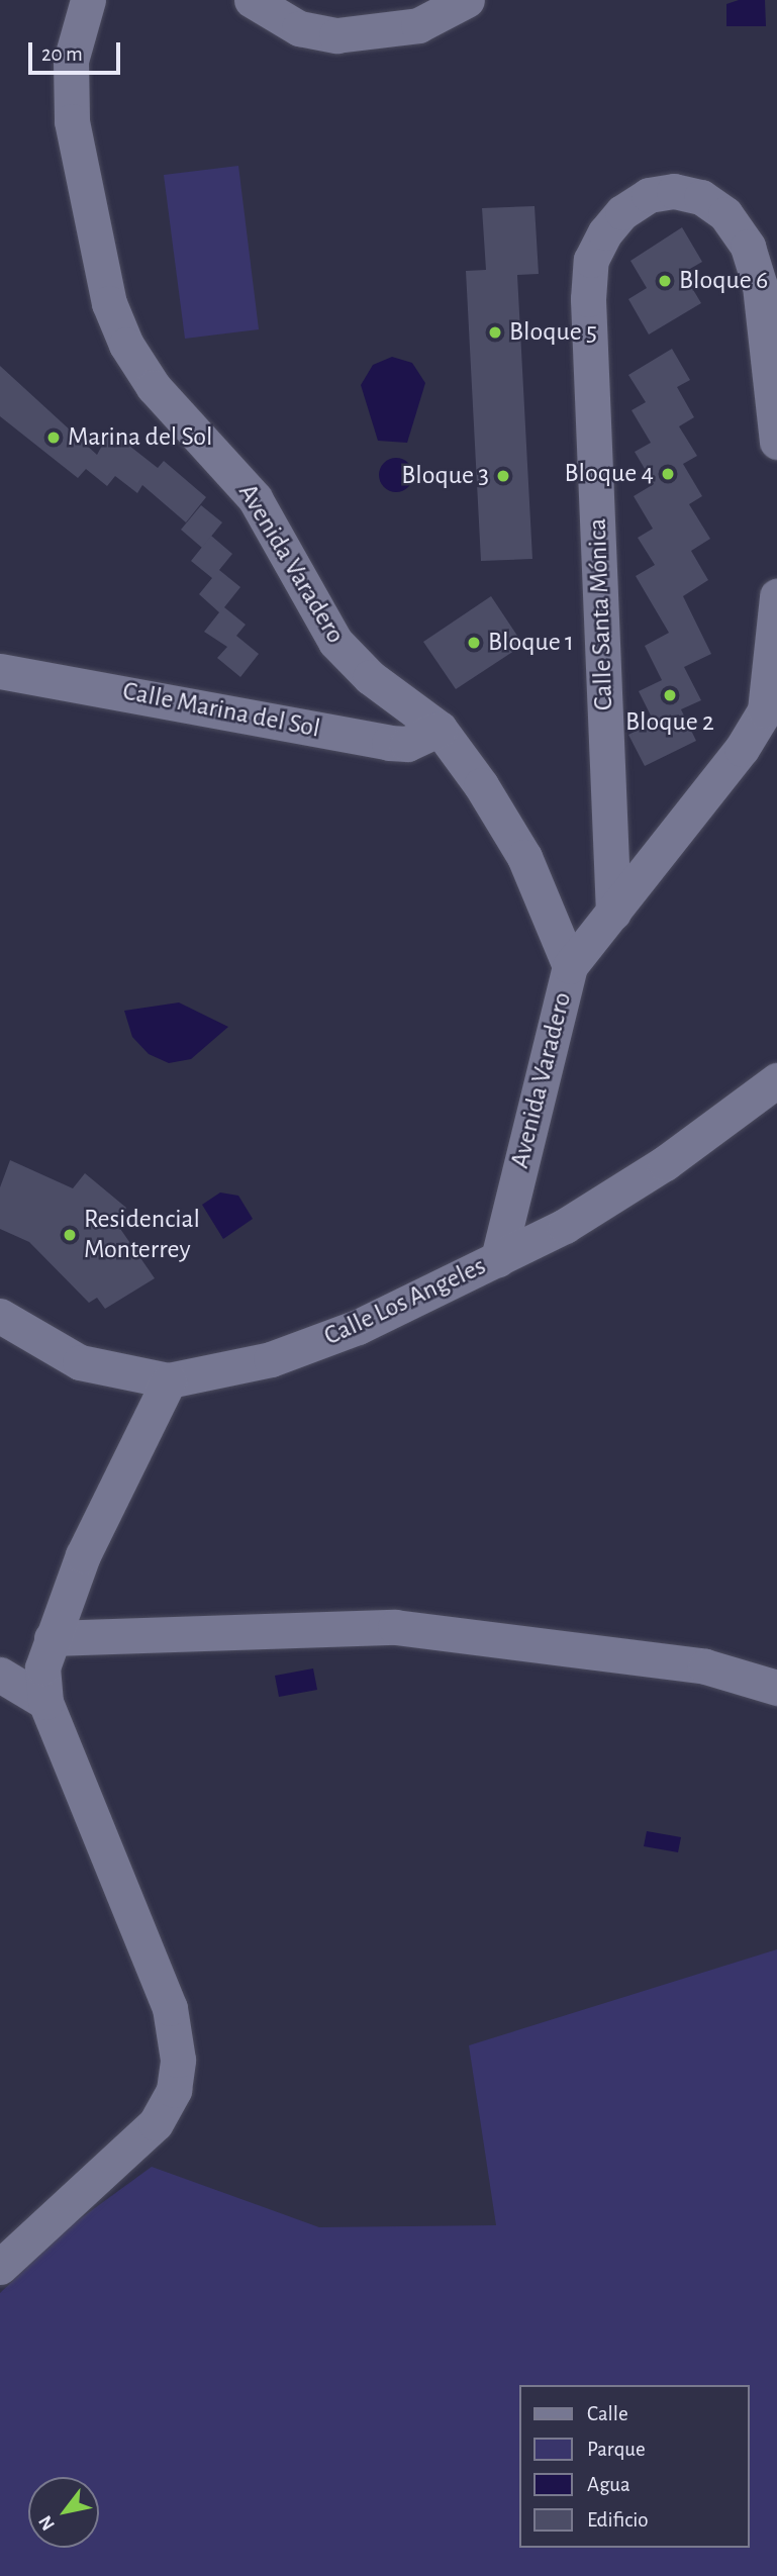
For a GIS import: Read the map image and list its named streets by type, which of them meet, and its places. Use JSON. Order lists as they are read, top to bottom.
{
  "streets": {
    "street": [
      "Avenida Varadero",
      "Calle Santa Mónica",
      "Calle Marina del Sol",
      "Calle Los Angeles"
    ]
  },
  "crossings": [
    ["Avenida Varadero", "Calle Marina del Sol"],
    ["Avenida Varadero", "Calle Los Angeles"]
  ],
  "places": [
    "Bloque 6",
    "Bloque 5",
    "Marina del Sol",
    "Bloque 4",
    "Bloque 3",
    "Bloque 1",
    "Bloque 2",
    "Residencial Monterrey"
  ],
  "legend": [
    "Calle",
    "Parque",
    "Agua",
    "Edificio"
  ],
  "scale_bar": "20 m",
  "north": "bottom left"
}
